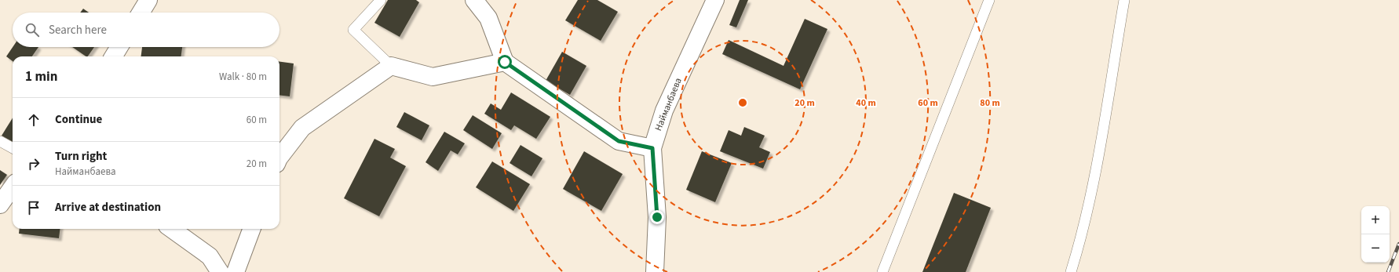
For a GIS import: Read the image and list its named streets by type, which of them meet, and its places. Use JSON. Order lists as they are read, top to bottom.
{
  "streets": {
    "street": ["Найманбаева"]
  },
  "page": {
    "search": "Search here",
    "heading": ["1 min", "Walk · 80 m"],
    "list": [
      ["Continue", "60 m"],
      ["Turn right", "Найманбаева", "20 m"],
      "Arrive at destination"
    ],
    "map_buttons": ["+", "−"]
  },
  "rings": [
    "20 m",
    "40 m",
    "60 m",
    "80 m"
  ]
}
